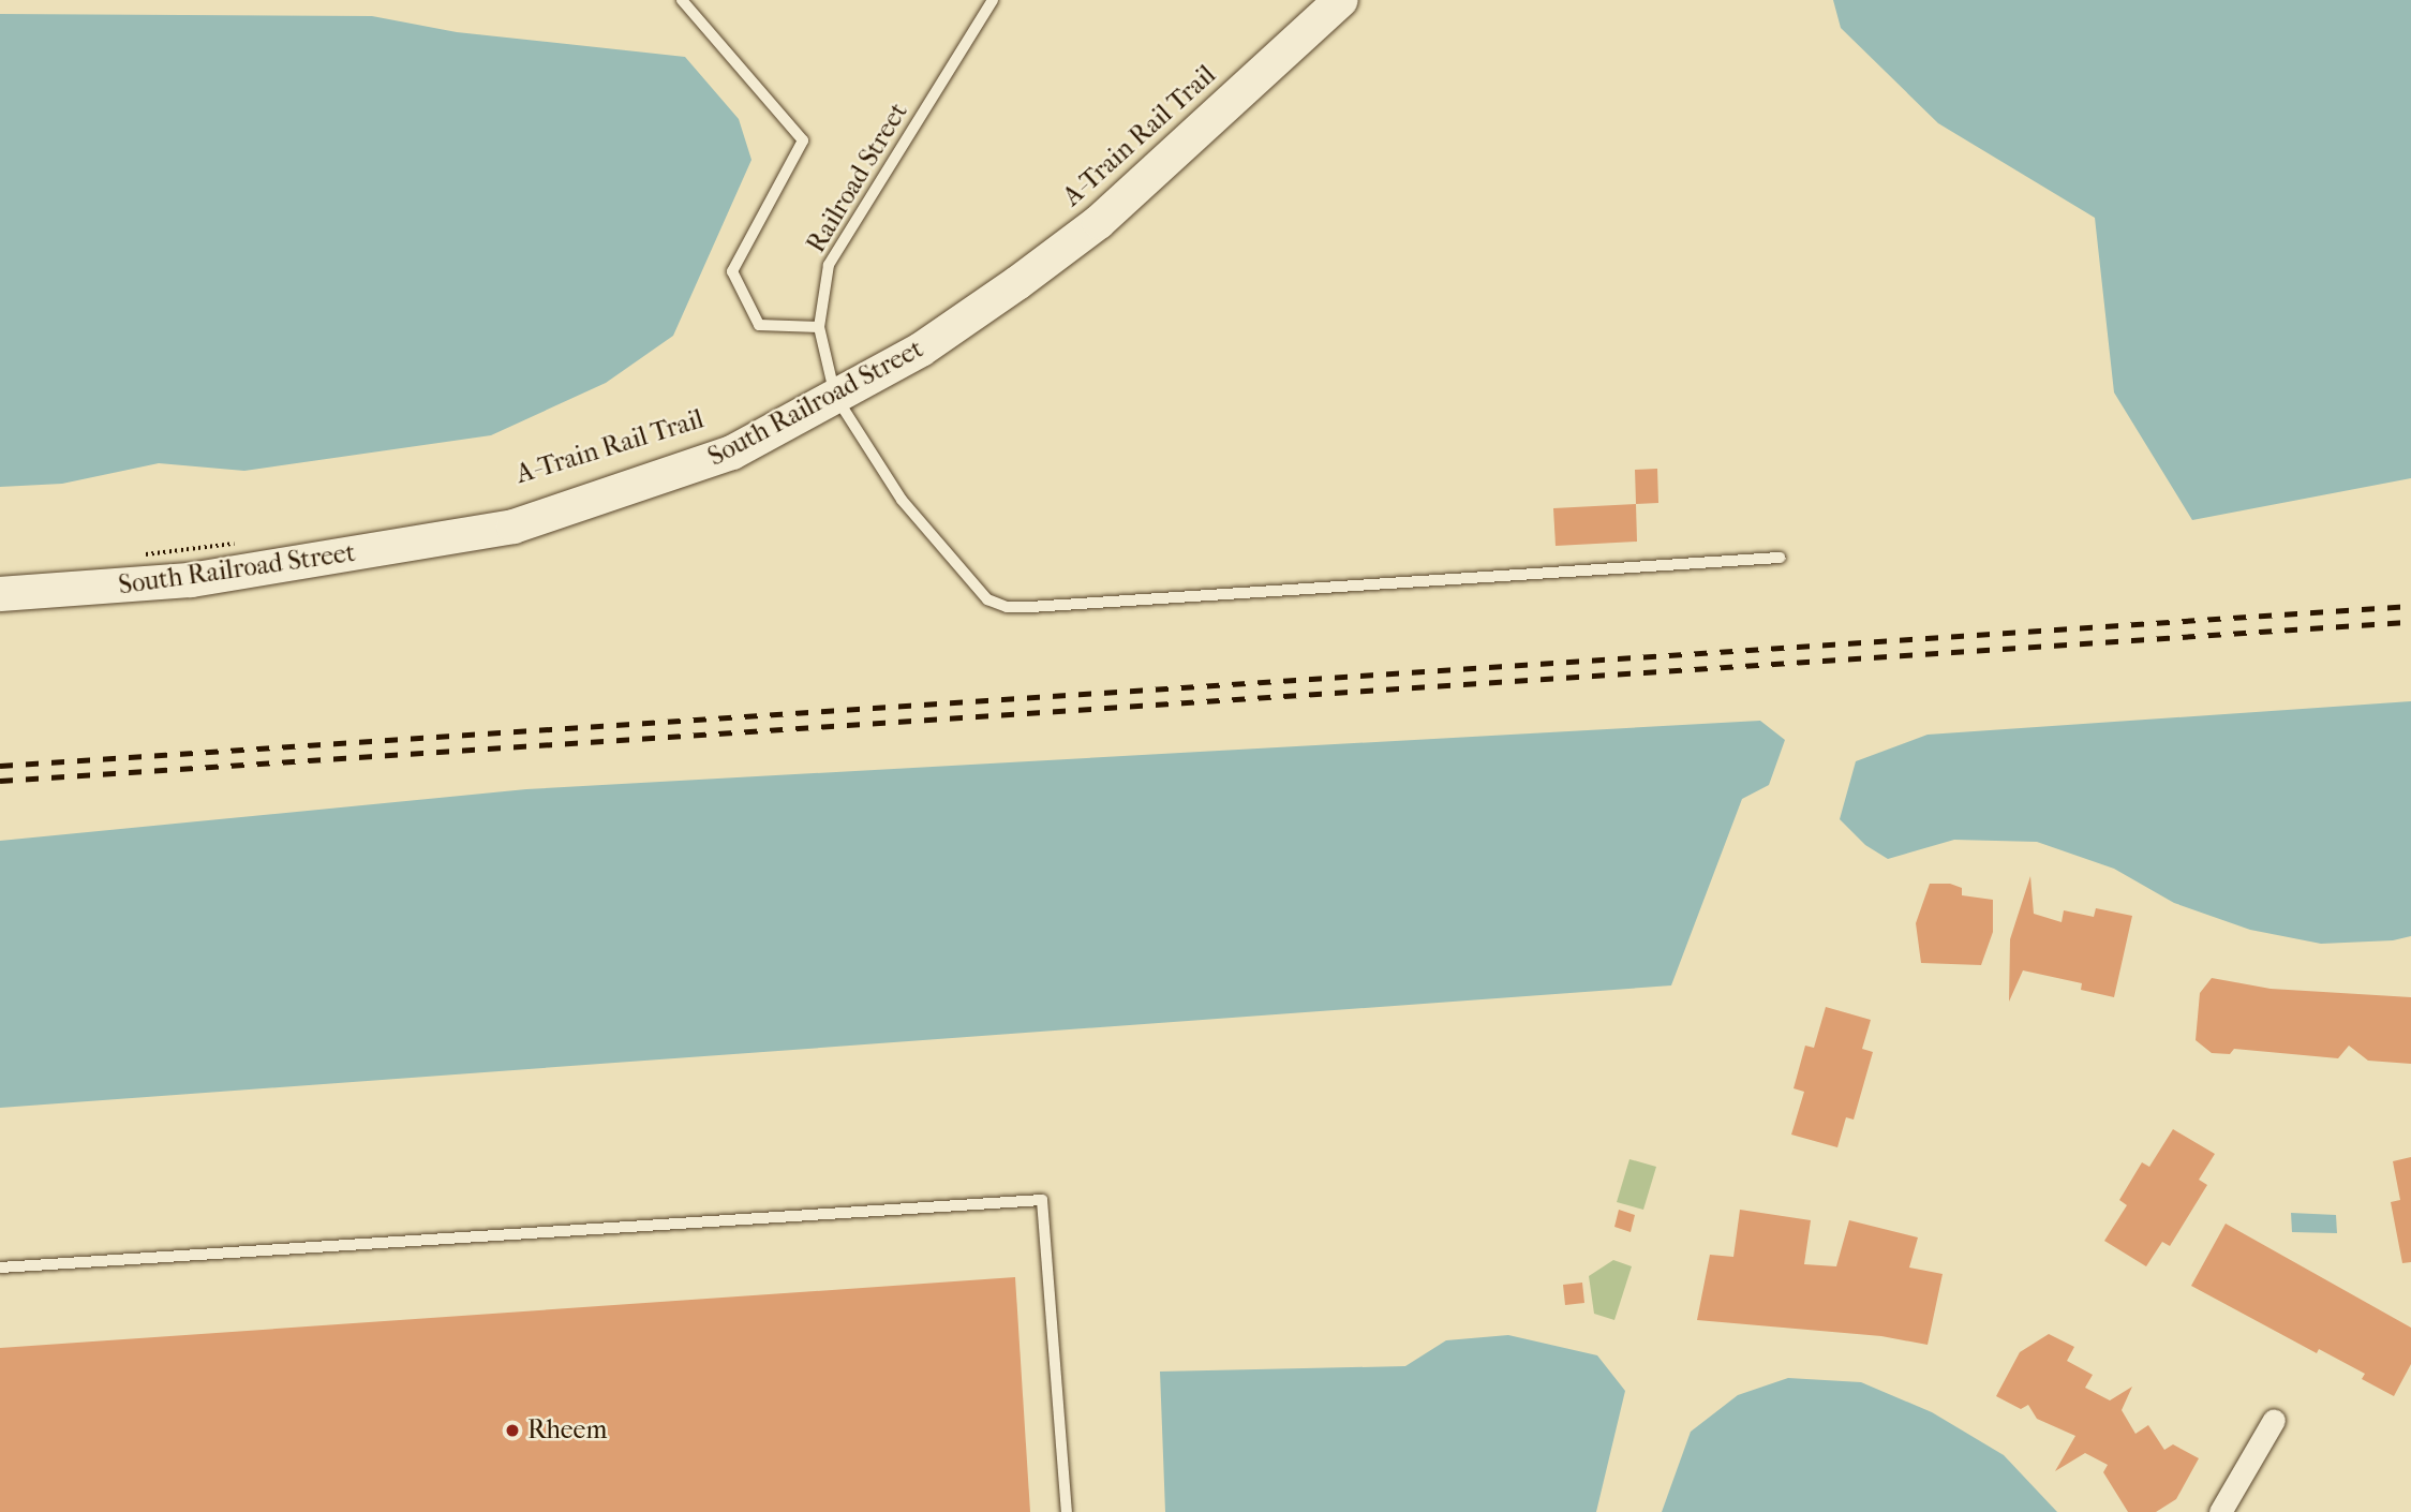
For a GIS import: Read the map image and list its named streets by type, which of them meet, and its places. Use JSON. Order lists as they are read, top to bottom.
{
  "streets": {
    "street": ["South Railroad Street"],
    "lane": ["Railroad Street"]
  },
  "crossings": [
    ["Railroad Street", "South Railroad Street"]
  ],
  "places": ["Rheem"]
}
